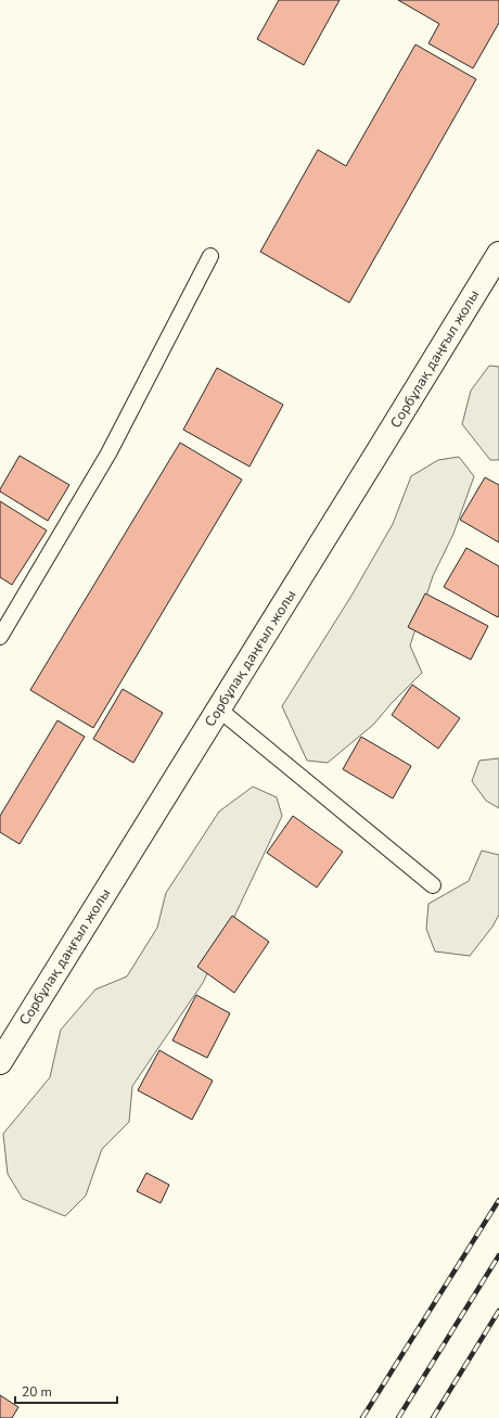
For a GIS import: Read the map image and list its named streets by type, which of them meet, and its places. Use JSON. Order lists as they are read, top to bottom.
{
  "streets": {
    "main road": ["Сорбұлақ даңғыл жолы"]
  },
  "scale_bar": "20 m"
}
